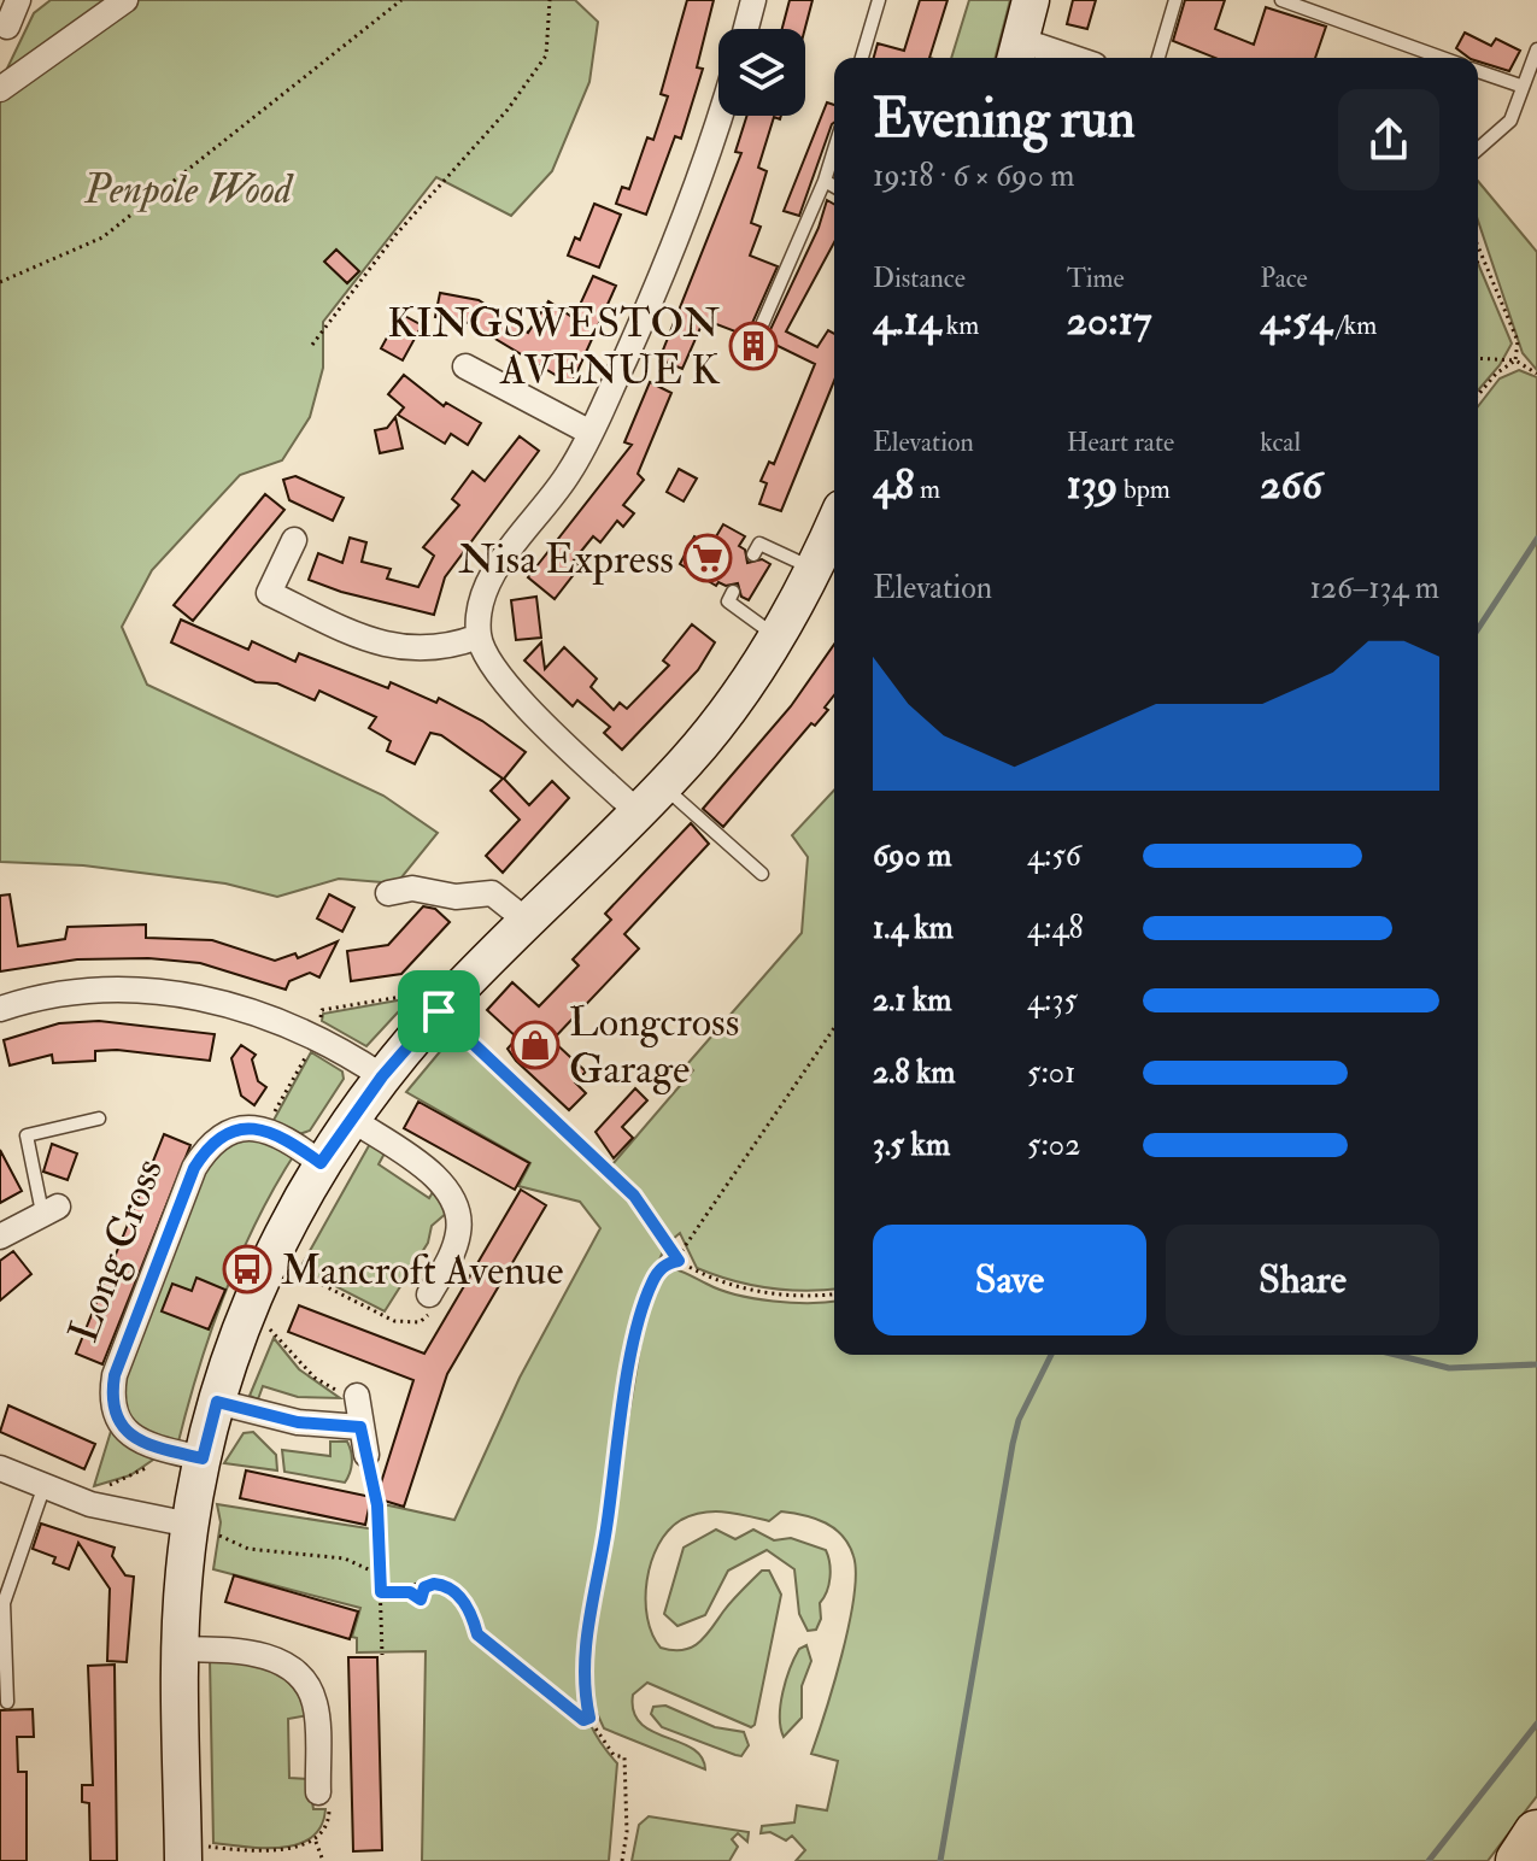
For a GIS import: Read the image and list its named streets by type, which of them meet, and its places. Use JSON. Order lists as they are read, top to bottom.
{
  "streets": {
    "street": ["Long Cross"]
  },
  "parks": ["Penpole Wood"],
  "places": {
    "building": ["KINGSWESTON AVENUE K"],
    "supermarket": ["Nisa Express"],
    "shop": ["Longcross Garage"],
    "bus stop": ["Mancroft Avenue"]
  },
  "page": {
    "heading": ["Evening run", "19:18 · 6 × 690 m"],
    "stats": [
      ["Distance", "4.14 km"],
      ["Time", "20:17"],
      ["Pace", "4:54 /km"],
      ["Elevation", "48 m"],
      ["Heart rate", "139 bpm"],
      ["kcal", "266"]
    ],
    "chart": ["Elevation", "126–134 m"],
    "list": [
      {
        "name": "690 m",
        "note": "4:56"
      },
      {
        "name": "1.4 km",
        "note": "4:48"
      },
      {
        "name": "2.1 km",
        "note": "4:35"
      },
      {
        "name": "2.8 km",
        "note": "5:01"
      },
      {
        "name": "3.5 km",
        "note": "5:02"
      }
    ],
    "buttons": ["Save", "Share"]
  }
}
